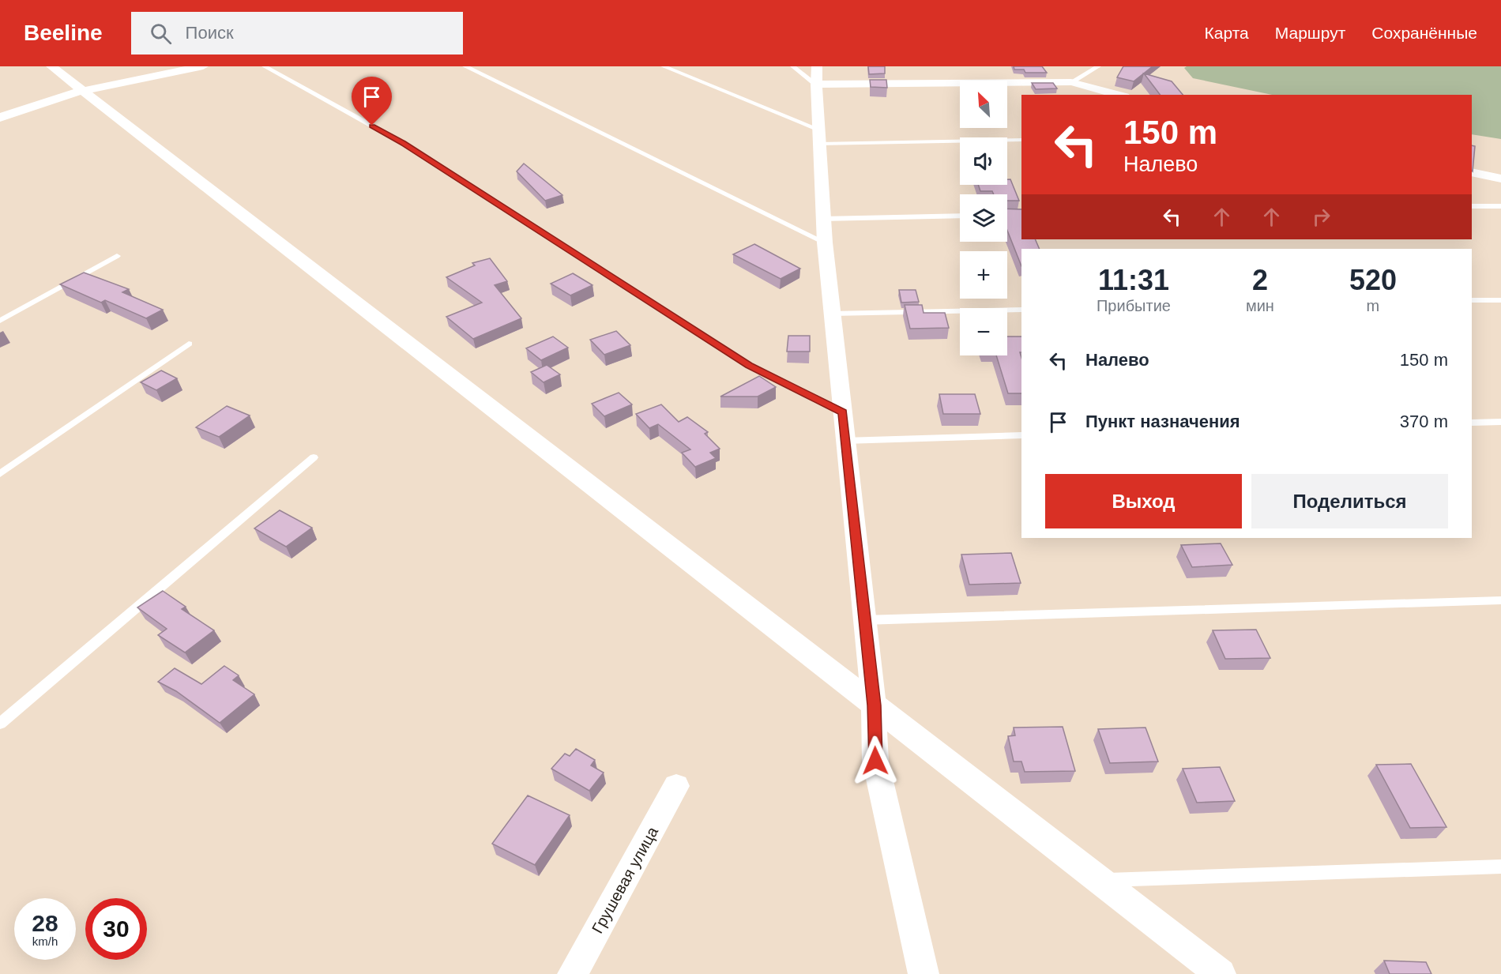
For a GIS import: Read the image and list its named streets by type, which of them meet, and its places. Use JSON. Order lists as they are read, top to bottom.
{
  "streets": {
    "street": ["Грушевая улица"]
  },
  "north": "top left",
  "page": {
    "header": "Beeline",
    "search": "Поиск",
    "nav": ["Карта", "Маршрут", "Сохранённые"],
    "map_buttons": ["+", "−"],
    "turn": ["150 m", "Налево"],
    "eta": [
      "11:31",
      "Прибытие",
      "2",
      "мин",
      "520",
      "m"
    ],
    "list": [
      {
        "name": "Налево",
        "value": "150 m"
      },
      {
        "name": "Пункт назначения",
        "value": "370 m"
      }
    ],
    "buttons": ["Выход", "Поделиться"],
    "speed": "28 km/h",
    "limit": "30"
  }
}
